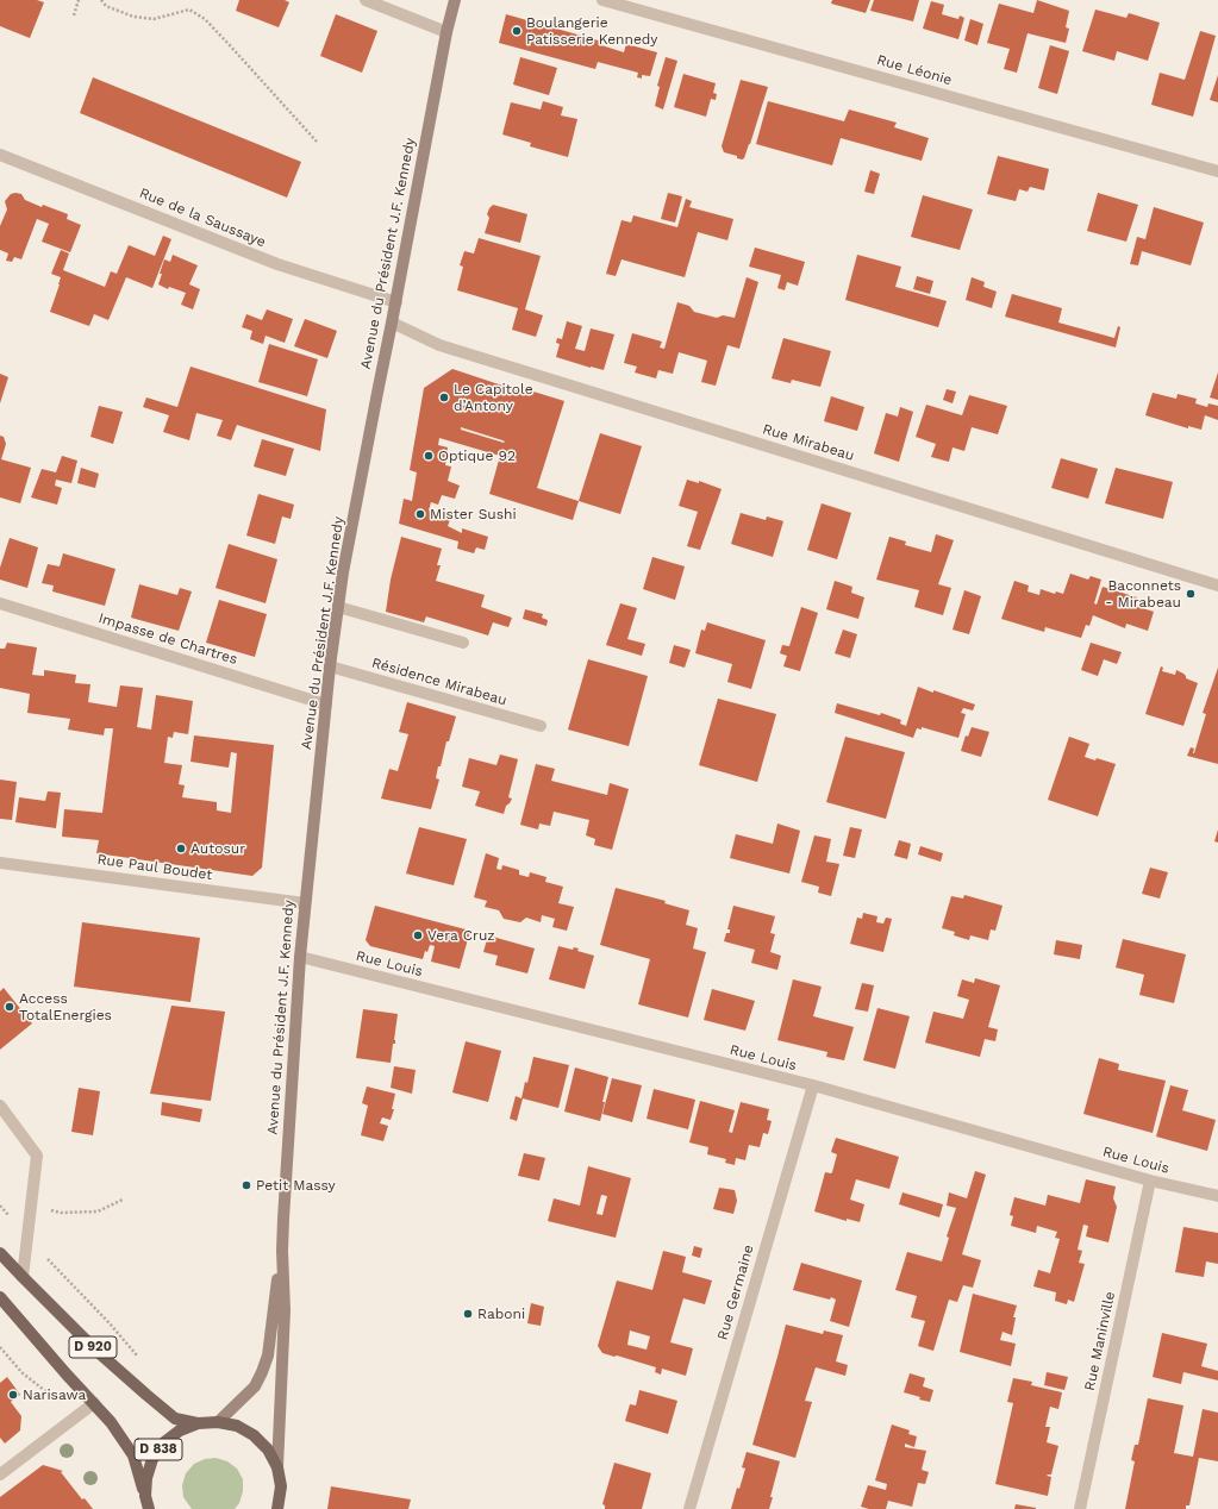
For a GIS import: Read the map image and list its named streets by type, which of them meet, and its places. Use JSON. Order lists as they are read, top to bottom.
{
  "streets": {
    "main road": ["D 920", "D 838"],
    "street": [
      "Rue Léonie",
      "Rue de la Saussaye",
      "Avenue du Président J.F. Kennedy",
      "Rue Mirabeau",
      "Impasse de Chartres",
      "Résidence Mirabeau",
      "Rue Paul Boudet",
      "Rue Louis",
      "Rue Germaine",
      "Rue Maninville"
    ]
  },
  "crossings": [
    ["Rue de la Saussaye", "Avenue du Président J.F. Kennedy"],
    ["Avenue du Président J.F. Kennedy", "Rue Mirabeau"],
    ["Avenue du Président J.F. Kennedy", "Impasse de Chartres"],
    ["Avenue du Président J.F. Kennedy", "Résidence Mirabeau"],
    ["Avenue du Président J.F. Kennedy", "Rue Paul Boudet"],
    ["Avenue du Président J.F. Kennedy", "Rue Louis"],
    ["Avenue du Président J.F. Kennedy", "D 838"],
    ["Rue Louis", "Rue Germaine"],
    ["Rue Louis", "Rue Maninville"],
    ["D 920", "D 838"]
  ],
  "places": [
    "Boulangerie Patisserie Kennedy",
    "Le Capitole d’Antony",
    "Optique 92",
    "Mister Sushi",
    "Baconnets - Mirabeau",
    "Autosur",
    "Vera Cruz",
    "Access TotalEnergies",
    "Petit Massy",
    "Raboni",
    "Narisawa"
  ]
}
